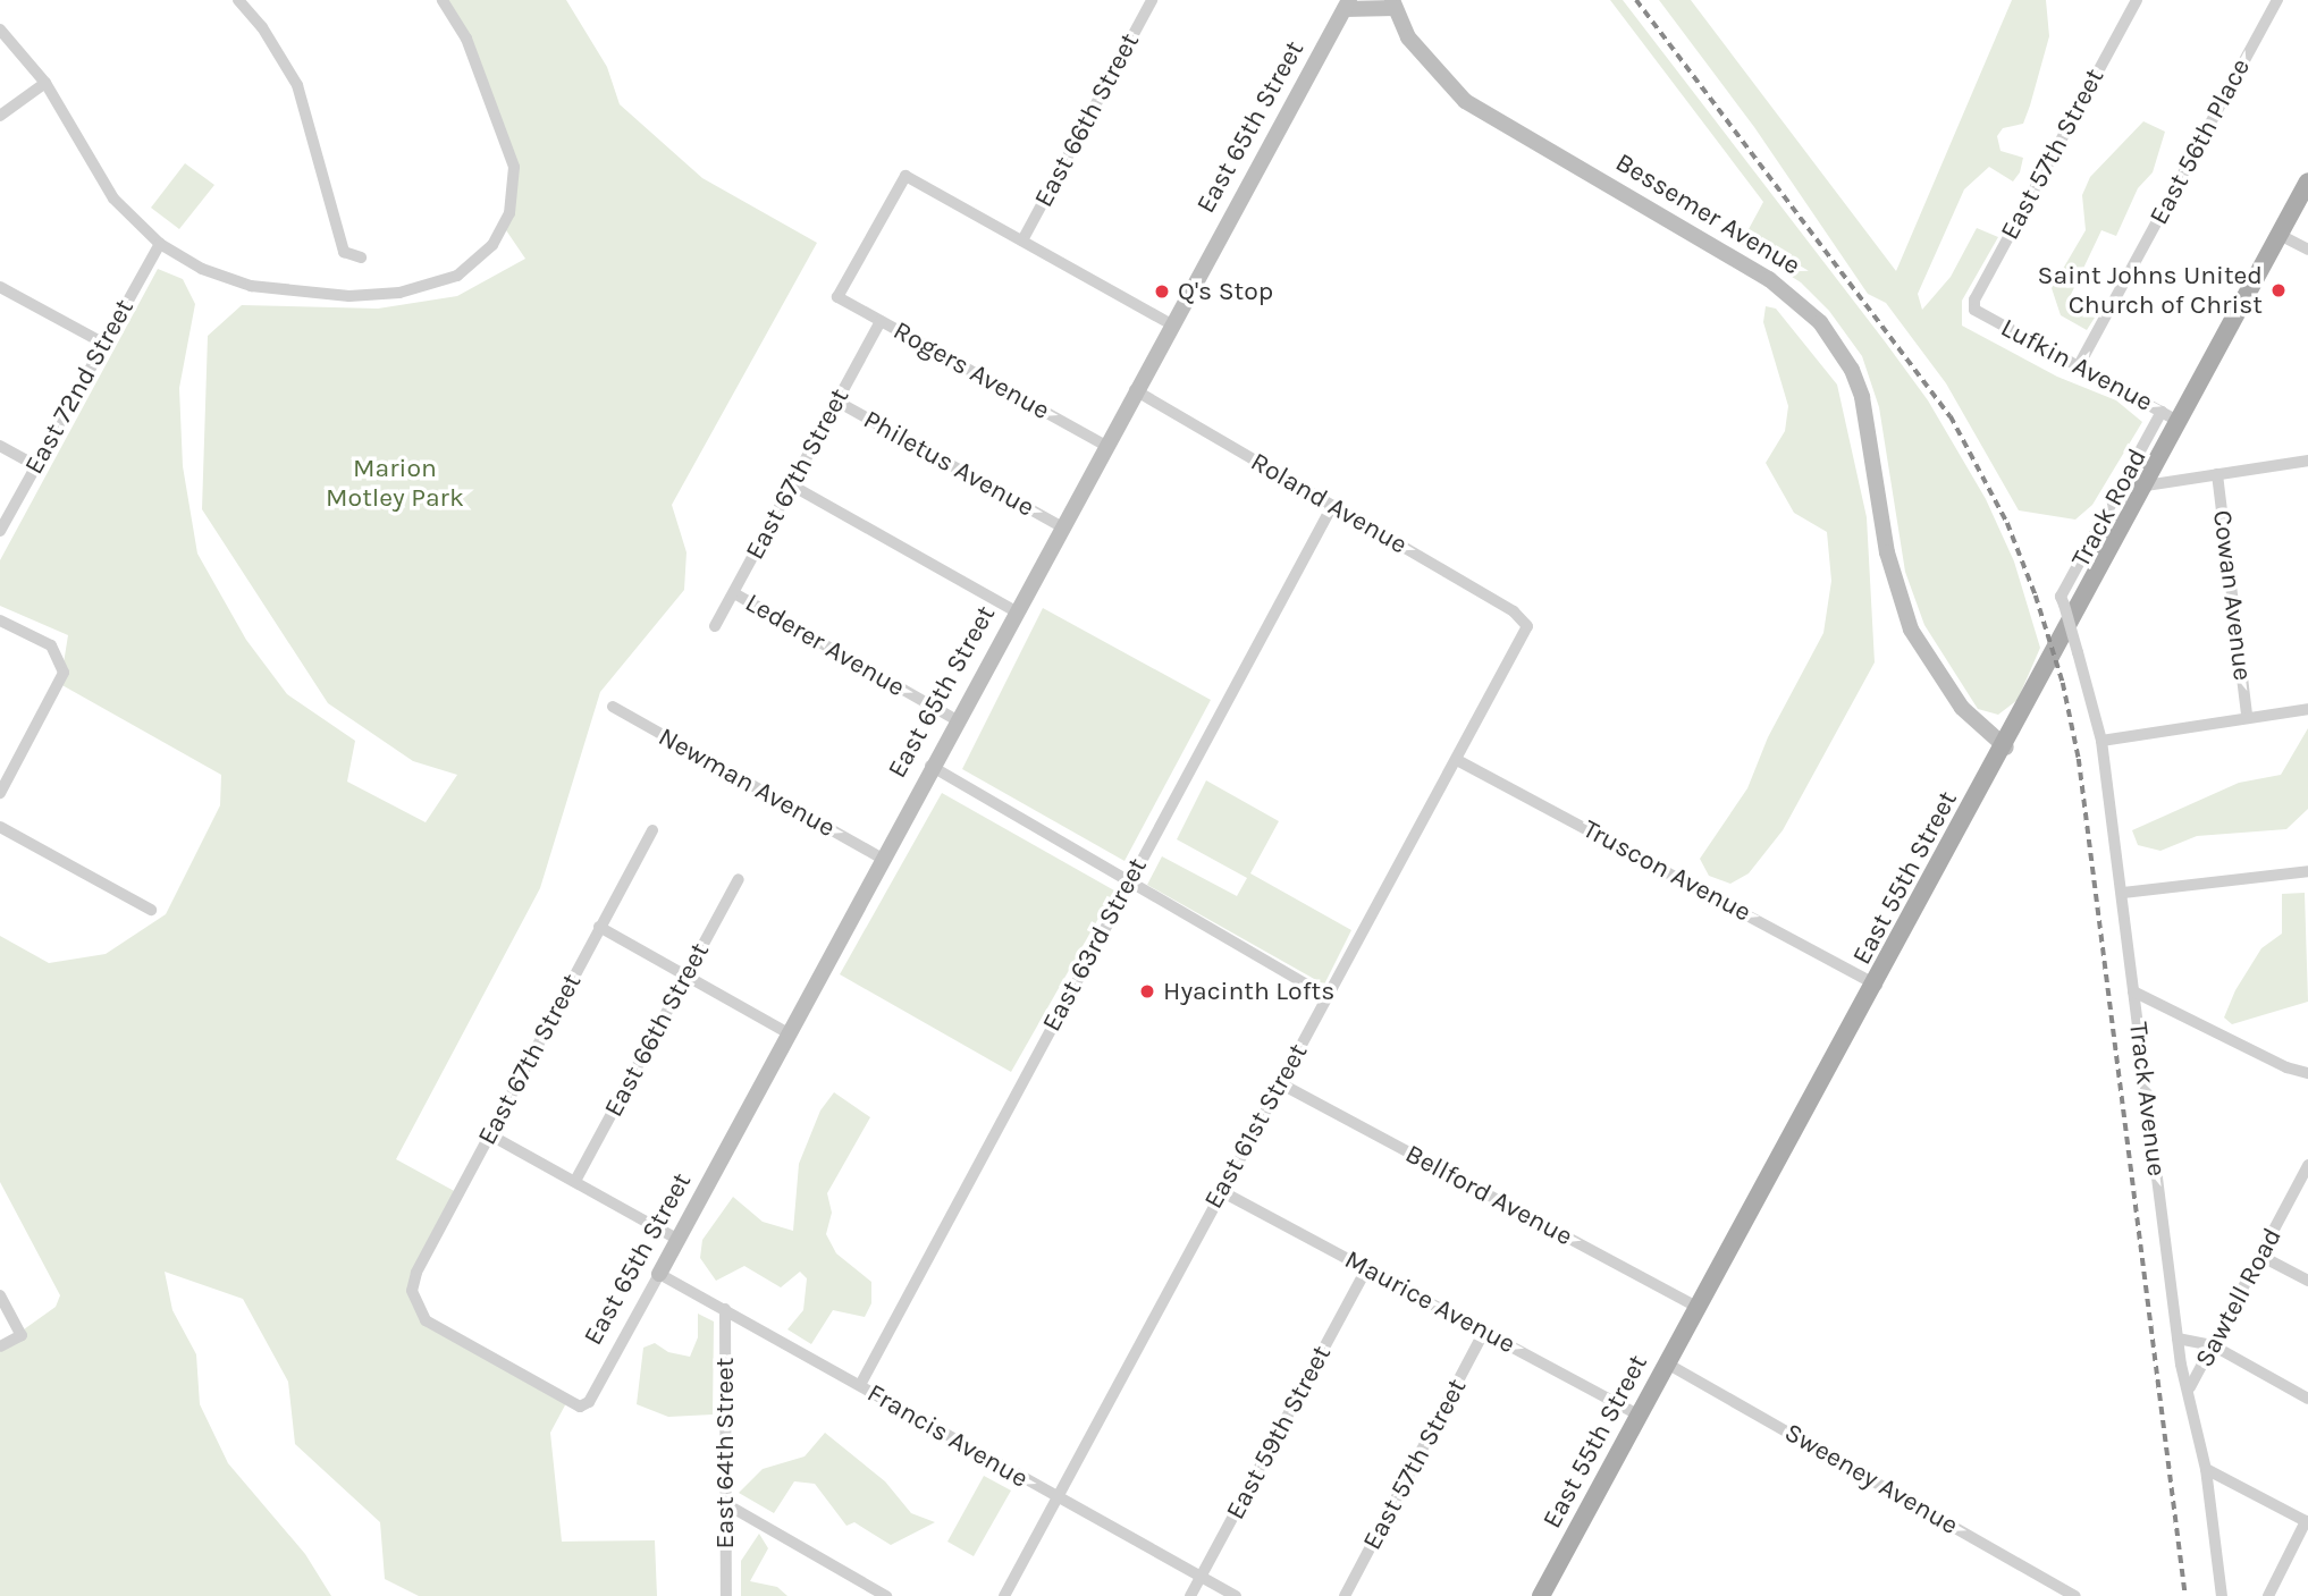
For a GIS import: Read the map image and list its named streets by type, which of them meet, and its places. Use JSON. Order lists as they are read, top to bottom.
{
  "streets": {
    "main road": ["East 55th Street"],
    "street": [
      "East 66th Street",
      "East 65th Street",
      "East 56th Place",
      "East 57th Street",
      "Bessemer Avenue",
      "Lufkin Avenue",
      "Rogers Avenue",
      "East 72nd Street",
      "Philetus Avenue",
      "East 67th Street",
      "Roland Avenue",
      "Track Road",
      "Cowan Avenue",
      "Lederer Avenue",
      "Newman Avenue",
      "Truscon Avenue",
      "East 63rd Street",
      "Track Avenue",
      "East 61st Street",
      "Bellford Avenue",
      "Sawtell Road",
      "Maurice Avenue",
      "East 59th Street",
      "Francis Avenue",
      "East 64th Street",
      "Sweeney Avenue"
    ]
  },
  "crossings": [
    ["East 66th Street", "Rogers Avenue"],
    ["East 65th Street", "Rogers Avenue"],
    ["East 65th Street", "Philetus Avenue"],
    ["East 65th Street", "East 67th Street"],
    ["East 65th Street", "Roland Avenue"],
    ["East 65th Street", "Lederer Avenue"],
    ["East 65th Street", "Newman Avenue"],
    ["East 65th Street", "Francis Avenue"],
    ["East 56th Place", "Lufkin Avenue"],
    ["East 57th Street", "Lufkin Avenue"],
    ["East 57th Street", "Maurice Avenue"],
    ["Bessemer Avenue", "East 55th Street"],
    ["Lufkin Avenue", "Track Road"],
    ["Lufkin Avenue", "East 55th Street"],
    ["Rogers Avenue", "East 67th Street"],
    ["Philetus Avenue", "East 67th Street"],
    ["East 67th Street", "Lederer Avenue"],
    ["Roland Avenue", "East 63rd Street"],
    ["Roland Avenue", "East 61st Street"],
    ["Track Road", "Track Avenue"],
    ["Truscon Avenue", "East 55th Street"],
    ["Truscon Avenue", "East 61st Street"],
    ["East 55th Street", "Bellford Avenue"],
    ["East 55th Street", "Maurice Avenue"],
    ["East 55th Street", "Sweeney Avenue"],
    ["East 63rd Street", "Francis Avenue"],
    ["Track Avenue", "Sawtell Road"],
    ["East 61st Street", "Bellford Avenue"],
    ["East 61st Street", "Maurice Avenue"],
    ["East 61st Street", "Francis Avenue"],
    ["Maurice Avenue", "East 59th Street"],
    ["East 59th Street", "Francis Avenue"],
    ["Francis Avenue", "East 64th Street"]
  ],
  "parks": ["Marion Motley Park"],
  "places": ["Saint Johns United Church of Christ", "Q's Stop", "Hyacinth Lofts"]
}
